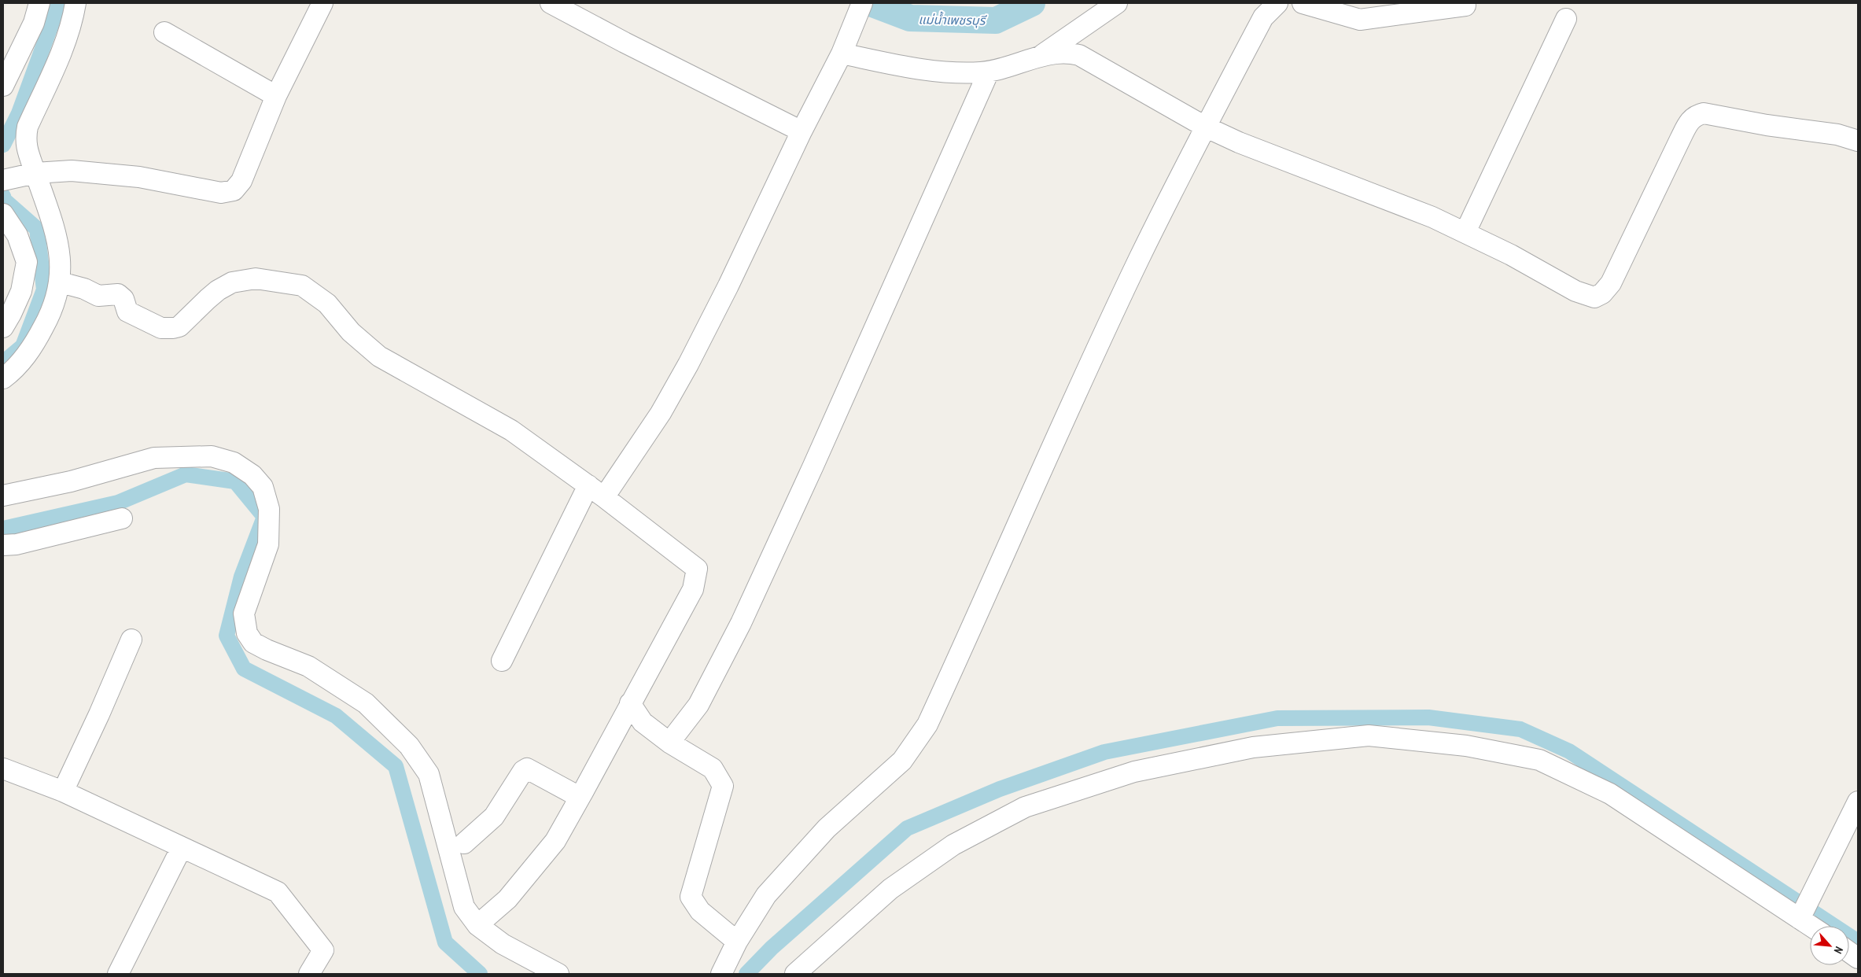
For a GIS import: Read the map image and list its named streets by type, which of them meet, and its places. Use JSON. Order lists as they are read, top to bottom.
{
  "water": ["แม่น้ำเพชรบุรี"],
  "north": "bottom right"
}
